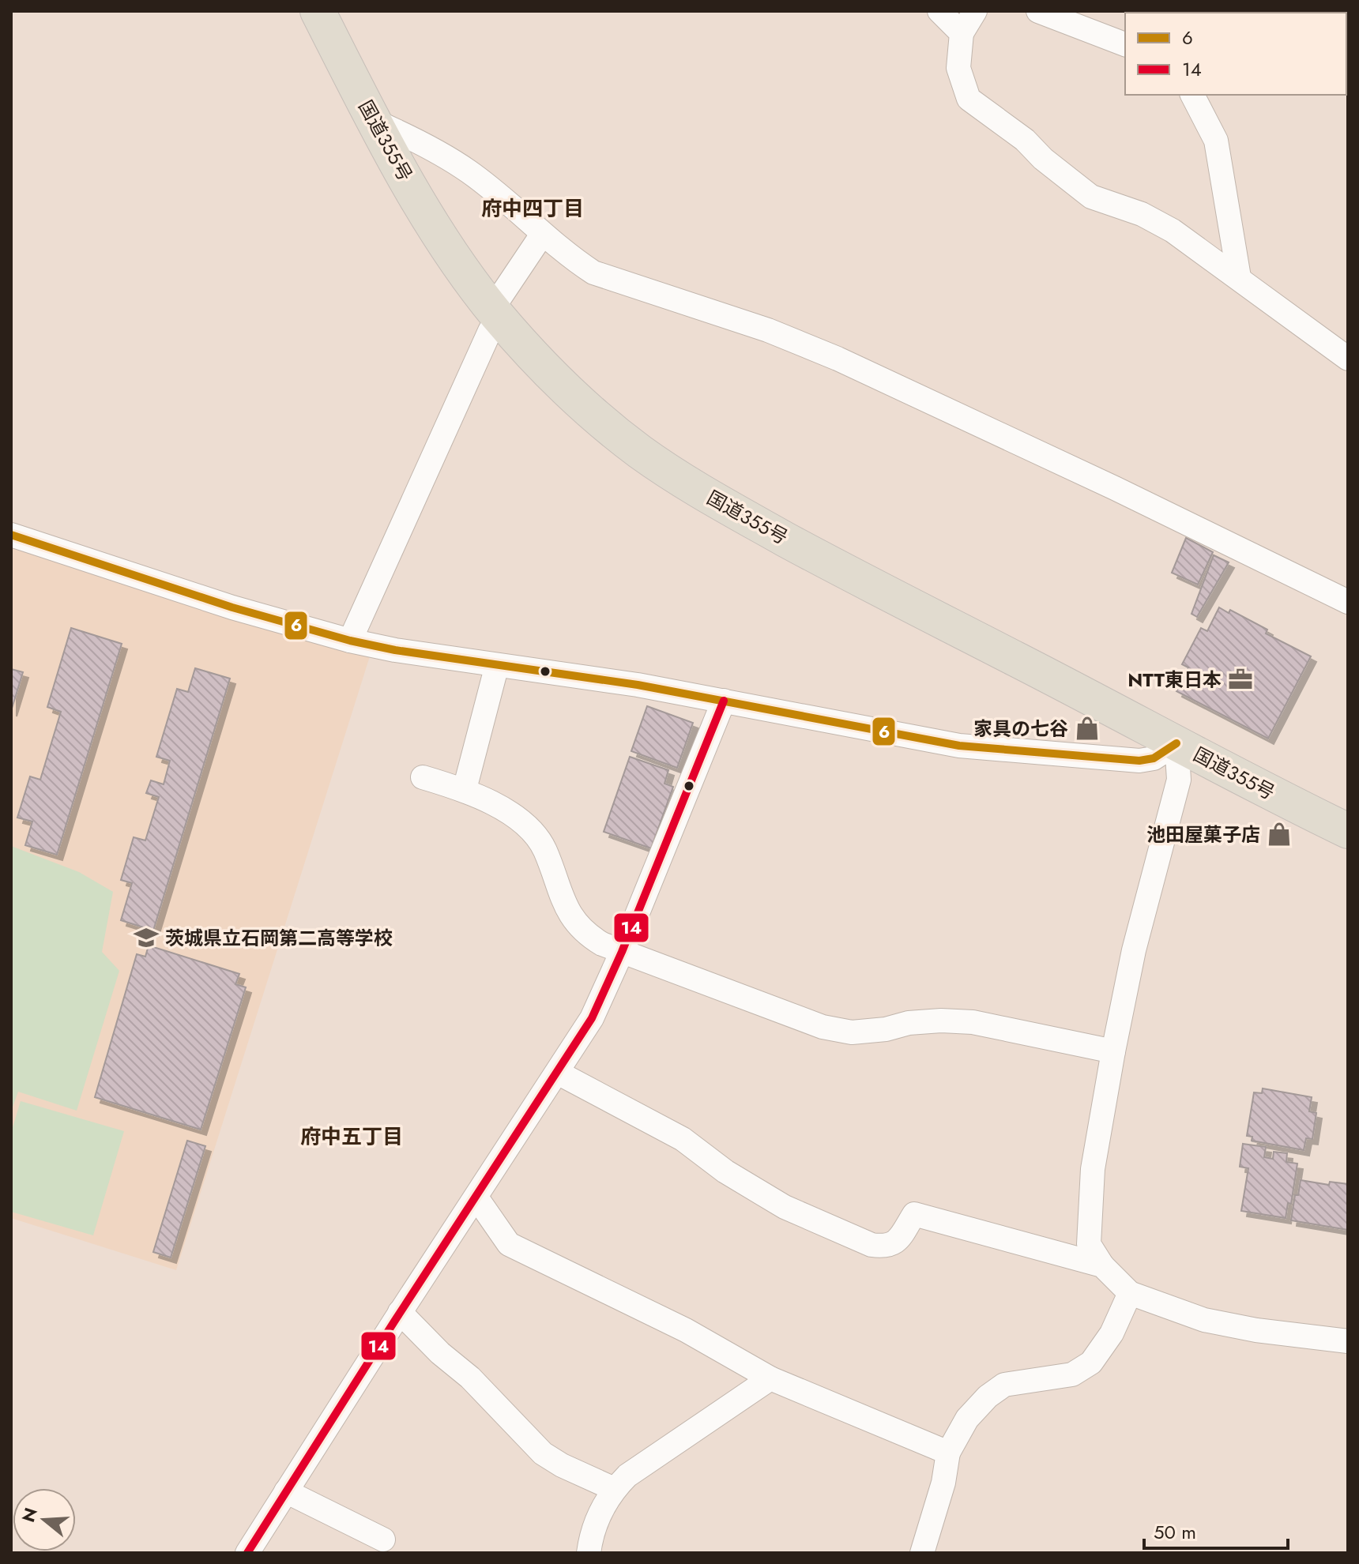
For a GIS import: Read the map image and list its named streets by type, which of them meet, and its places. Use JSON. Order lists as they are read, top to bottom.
{
  "streets": {
    "highway": ["国道355号"]
  },
  "districts": ["府中四丁目", "府中五丁目"],
  "places": {
    "office": ["NTT東日本"],
    "shop": ["家具の七谷", "池田屋菓子店"],
    "school or university": ["茨城県立石岡第二高等学校"]
  },
  "lines": ["transit line 6", "transit line 14"],
  "legend": ["6", "14"],
  "scale_bar": "50 m",
  "north": "left"
}
